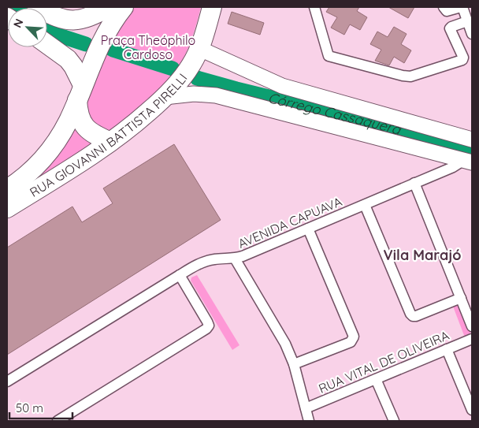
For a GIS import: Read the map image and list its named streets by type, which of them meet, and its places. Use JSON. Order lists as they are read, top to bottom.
{
  "streets": {
    "highway": ["RUA GIOVANNI BATTISTA PIRELLI"],
    "street": ["AVENIDA CAPUAVA", "RUA VITAL DE OLIVEIRA"]
  },
  "districts": ["Vila Marajó"],
  "water": ["Córrego Cassaquera"],
  "parks": ["Praça Theóphilo Cardoso"],
  "scale_bar": "50 m",
  "north": "top left"
}
